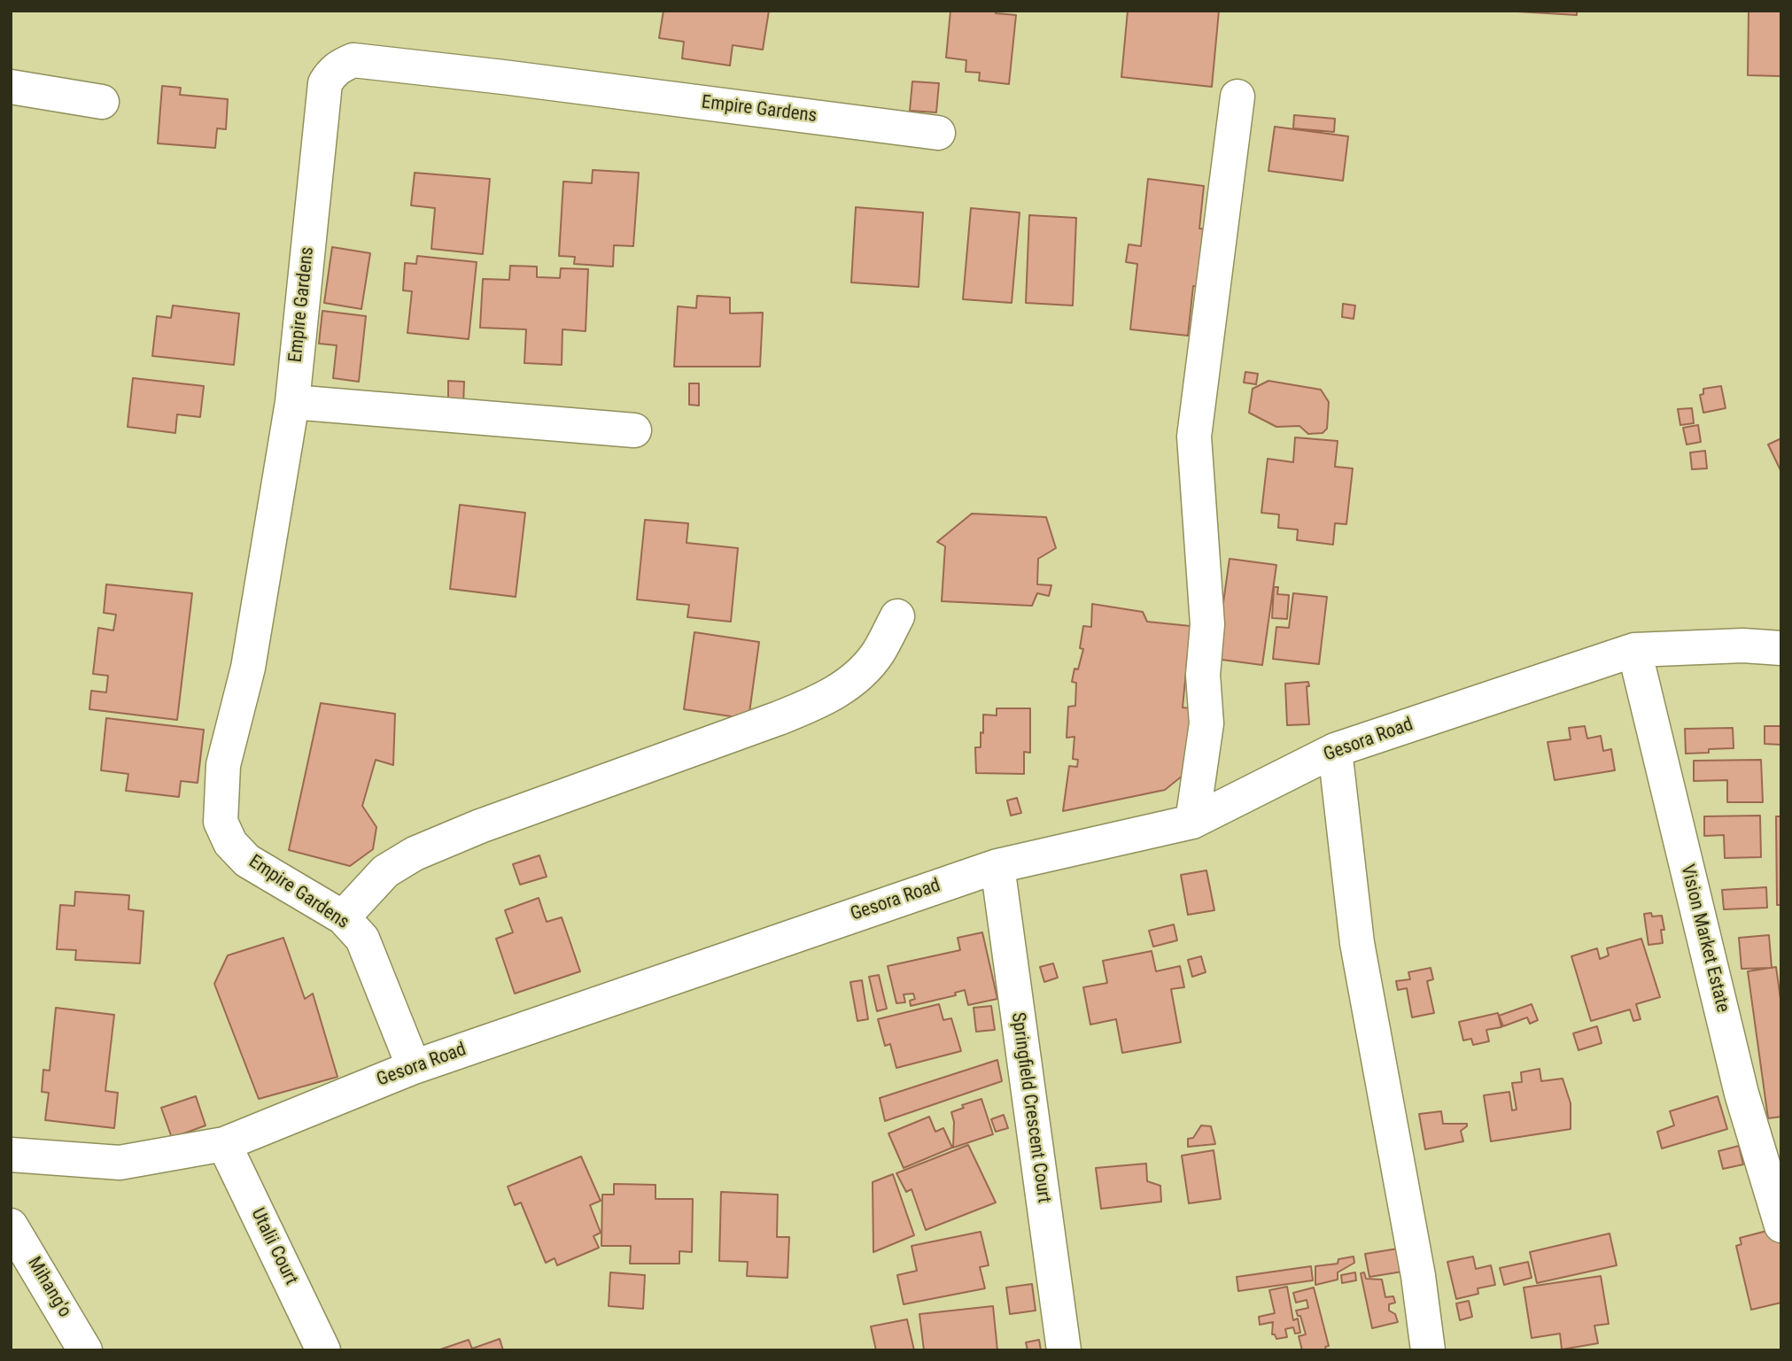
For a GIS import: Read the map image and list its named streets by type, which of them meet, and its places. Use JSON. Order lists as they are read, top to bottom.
{
  "streets": {
    "street": [
      "Empire Gardens",
      "Gesora Road",
      "Vision Market Estate",
      "Springfield Crescent Court",
      "Utalii Court",
      "Mihang'o"
    ]
  },
  "crossings": [
    ["Empire Gardens", "Gesora Road"],
    ["Gesora Road", "Vision Market Estate"],
    ["Gesora Road", "Springfield Crescent Court"],
    ["Gesora Road", "Utalii Court"]
  ]
}
